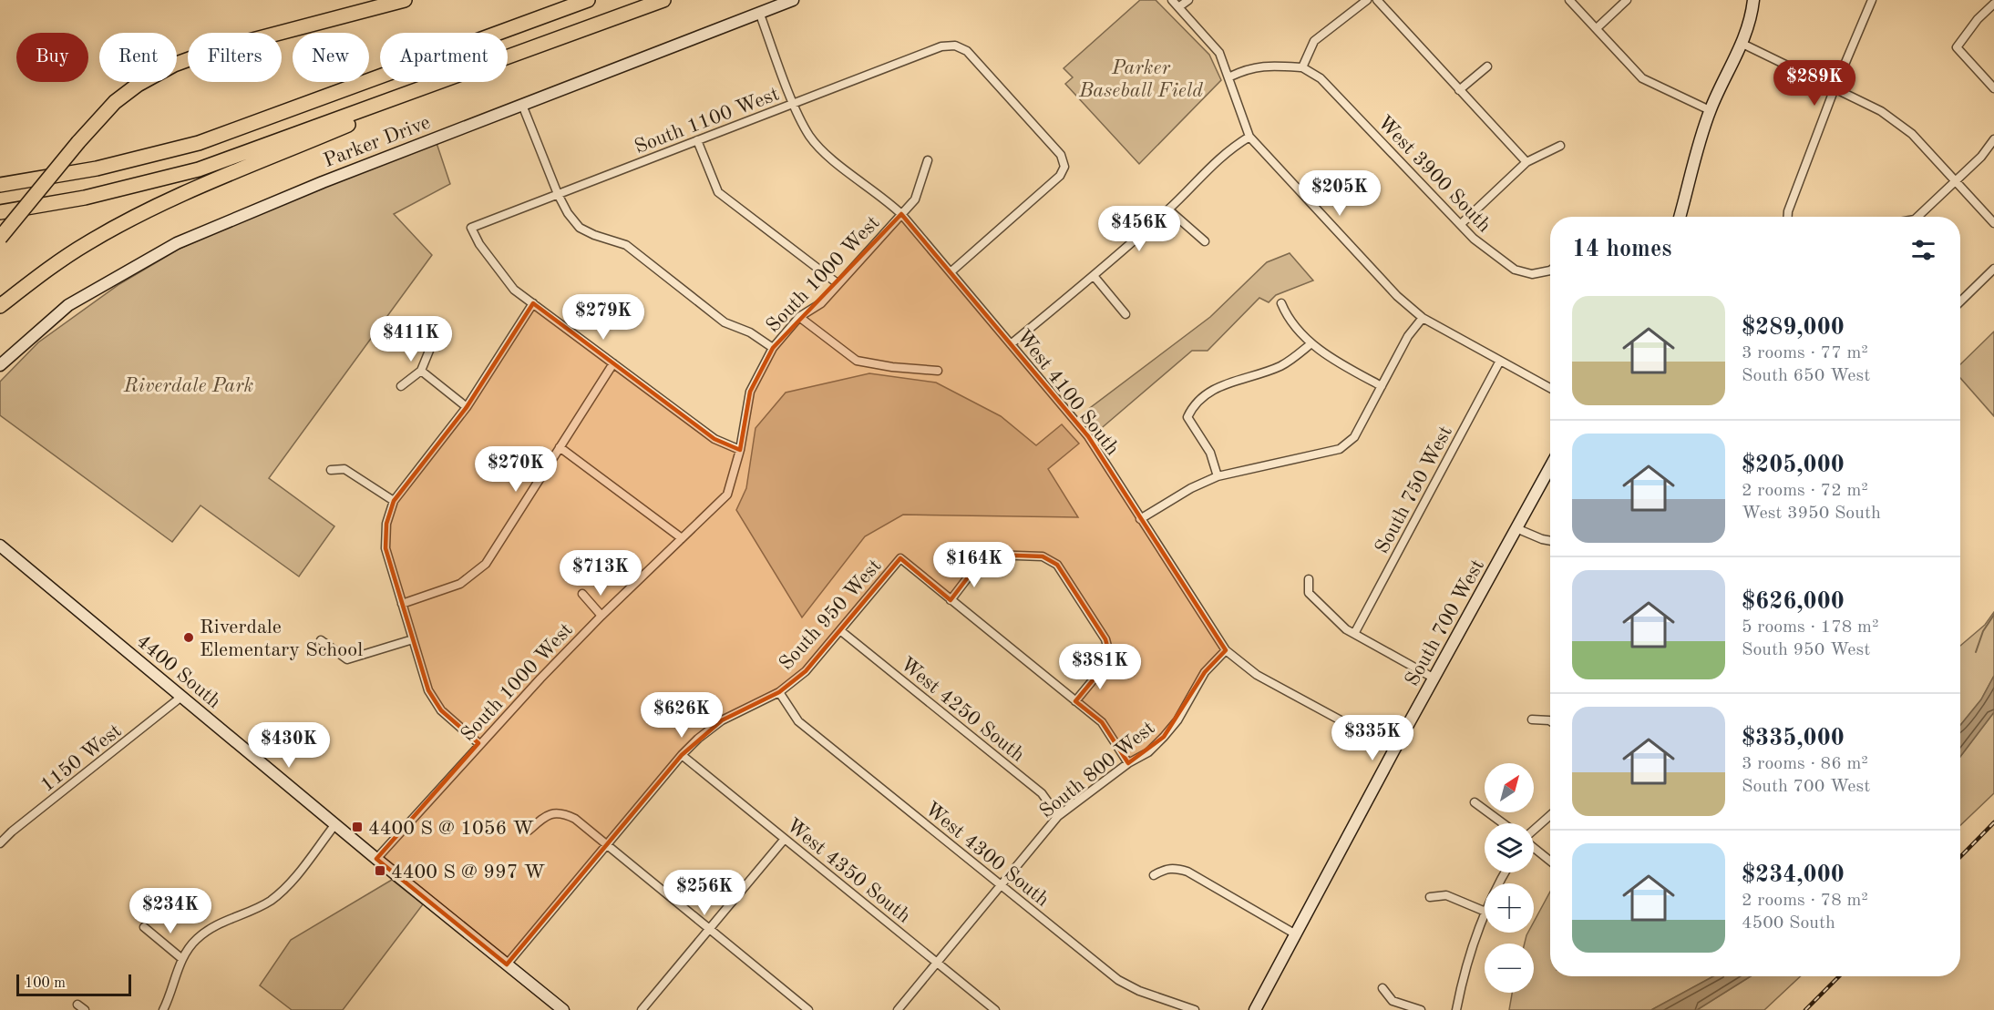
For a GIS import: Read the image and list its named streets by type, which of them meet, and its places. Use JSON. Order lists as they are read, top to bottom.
{
  "streets": {
    "street": [
      "South 1100 West",
      "Parker Drive",
      "West 3900 South",
      "South 1000 West",
      "West 4100 South",
      "South 750 West",
      "South 950 West",
      "South 700 West",
      "4400 South",
      "West 4250 South",
      "1150 West",
      "South 800 West",
      "West 4300 South",
      "West 4350 South"
    ]
  },
  "crossings": [
    ["South 1100 West", "West 4100 South"],
    ["Parker Drive", "West 4100 South"],
    ["South 1000 West", "West 4100 South"],
    ["South 1000 West", "4400 South"],
    ["West 4100 South", "South 700 West"],
    ["West 4100 South", "South 800 West"],
    ["South 950 West", "4400 South"],
    ["South 950 West", "West 4250 South"],
    ["South 950 West", "West 4300 South"],
    ["South 950 West", "West 4350 South"],
    ["4400 South", "1150 West"],
    ["West 4250 South", "South 800 West"],
    ["South 800 West", "West 4300 South"],
    ["South 800 West", "West 4350 South"]
  ],
  "parks": ["Parker Baseball Field", "Riverdale Park"],
  "places": {
    "other": ["Riverdale Elementary School"],
    "transit": ["4400 S @ 1056 W", "4400 S @ 997 W"]
  },
  "scale_bar": "100 m",
  "north": "top right",
  "page": {
    "chip": [
      "Buy",
      "Rent",
      "Filters",
      "New",
      "Apartment"
    ],
    "price": [
      "$289K",
      "$205K",
      "$456K",
      "$279K",
      "$411K",
      "$270K",
      "$164K",
      "$713K",
      "$381K",
      "$626K",
      "$335K",
      "$430K",
      "$256K",
      "$234K"
    ],
    "heading": "14 homes",
    "list": [
      {
        "name": "$289,000",
        "note": "3 rooms · 77 m² · South 650 West"
      },
      {
        "name": "$205,000",
        "note": "2 rooms · 72 m² · West 3950 South"
      },
      {
        "name": "$626,000",
        "note": "5 rooms · 178 m² · South 950 West"
      },
      {
        "name": "$335,000",
        "note": "3 rooms · 86 m² · South 700 West"
      },
      {
        "name": "$234,000",
        "note": "2 rooms · 78 m² · 4500 South"
      }
    ],
    "map_buttons": ["+", "−"],
    "scale": "100 m"
  }
}
